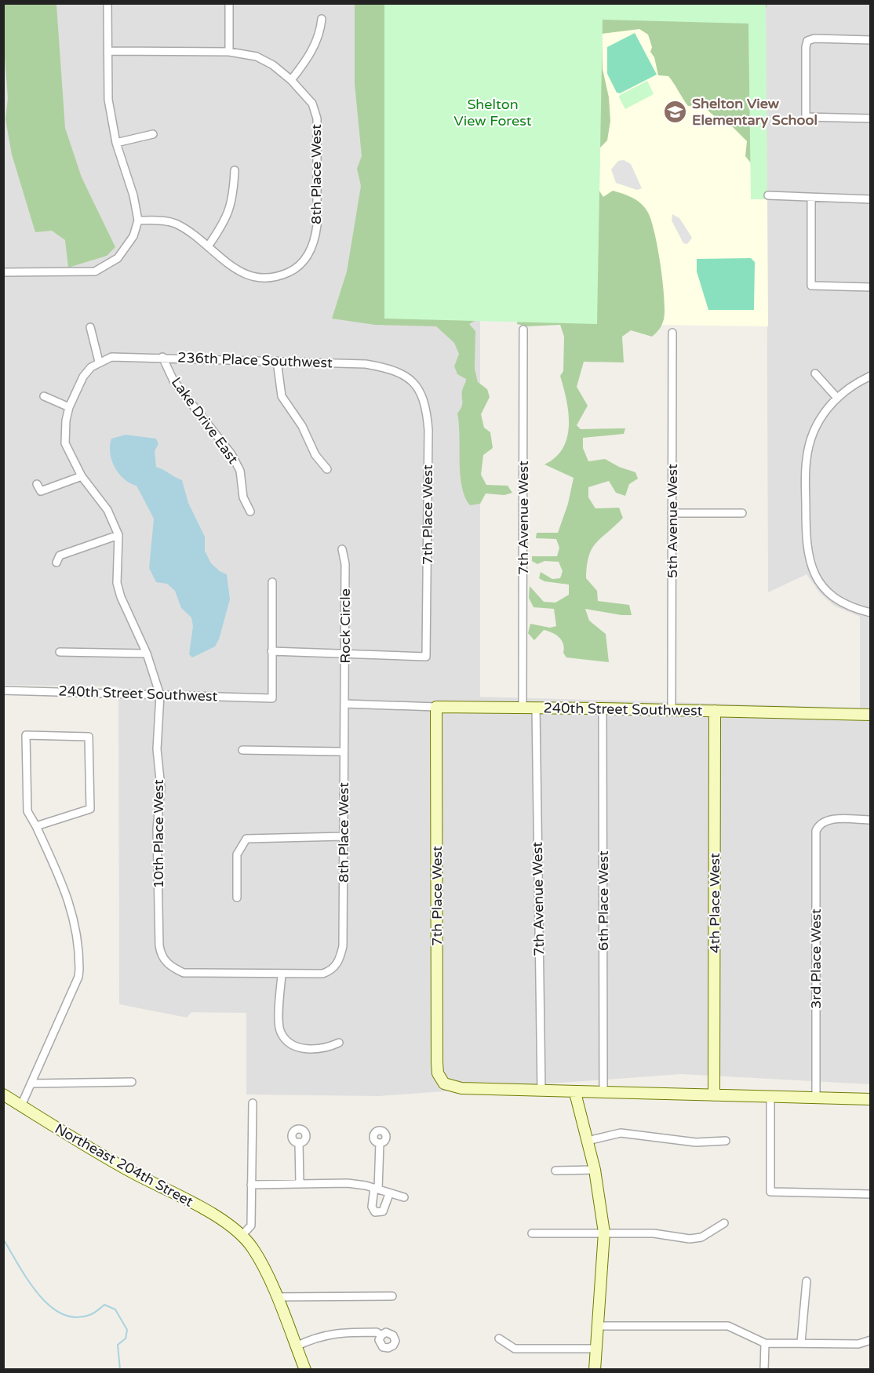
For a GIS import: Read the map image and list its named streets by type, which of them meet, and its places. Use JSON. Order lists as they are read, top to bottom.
{
  "streets": {
    "street": [
      "8th Place West",
      "236th Place Southwest",
      "Lake Drive East",
      "7th Place West",
      "7th Avenue West",
      "5th Avenue West",
      "Rock Circle",
      "240th Street Southwest",
      "10th Place West",
      "6th Place West",
      "4th Place West",
      "3rd Place West",
      "Northeast 204th Street"
    ]
  },
  "crossings": [
    ["8th Place West", "Rock Circle"],
    ["8th Place West", "240th Street Southwest"],
    ["8th Place West", "10th Place West"],
    ["236th Place Southwest", "Lake Drive East"],
    ["236th Place Southwest", "7th Place West"],
    ["7th Place West", "7th Avenue West"],
    ["7th Place West", "Rock Circle"],
    ["7th Place West", "240th Street Southwest"],
    ["7th Avenue West", "240th Street Southwest"],
    ["5th Avenue West", "240th Street Southwest"],
    ["Rock Circle", "240th Street Southwest"],
    ["240th Street Southwest", "10th Place West"],
    ["240th Street Southwest", "6th Place West"],
    ["240th Street Southwest", "4th Place West"]
  ],
  "parks": ["Shelton View Forest"],
  "places": {
    "school or university": ["Shelton View Elementary School"]
  }
}
